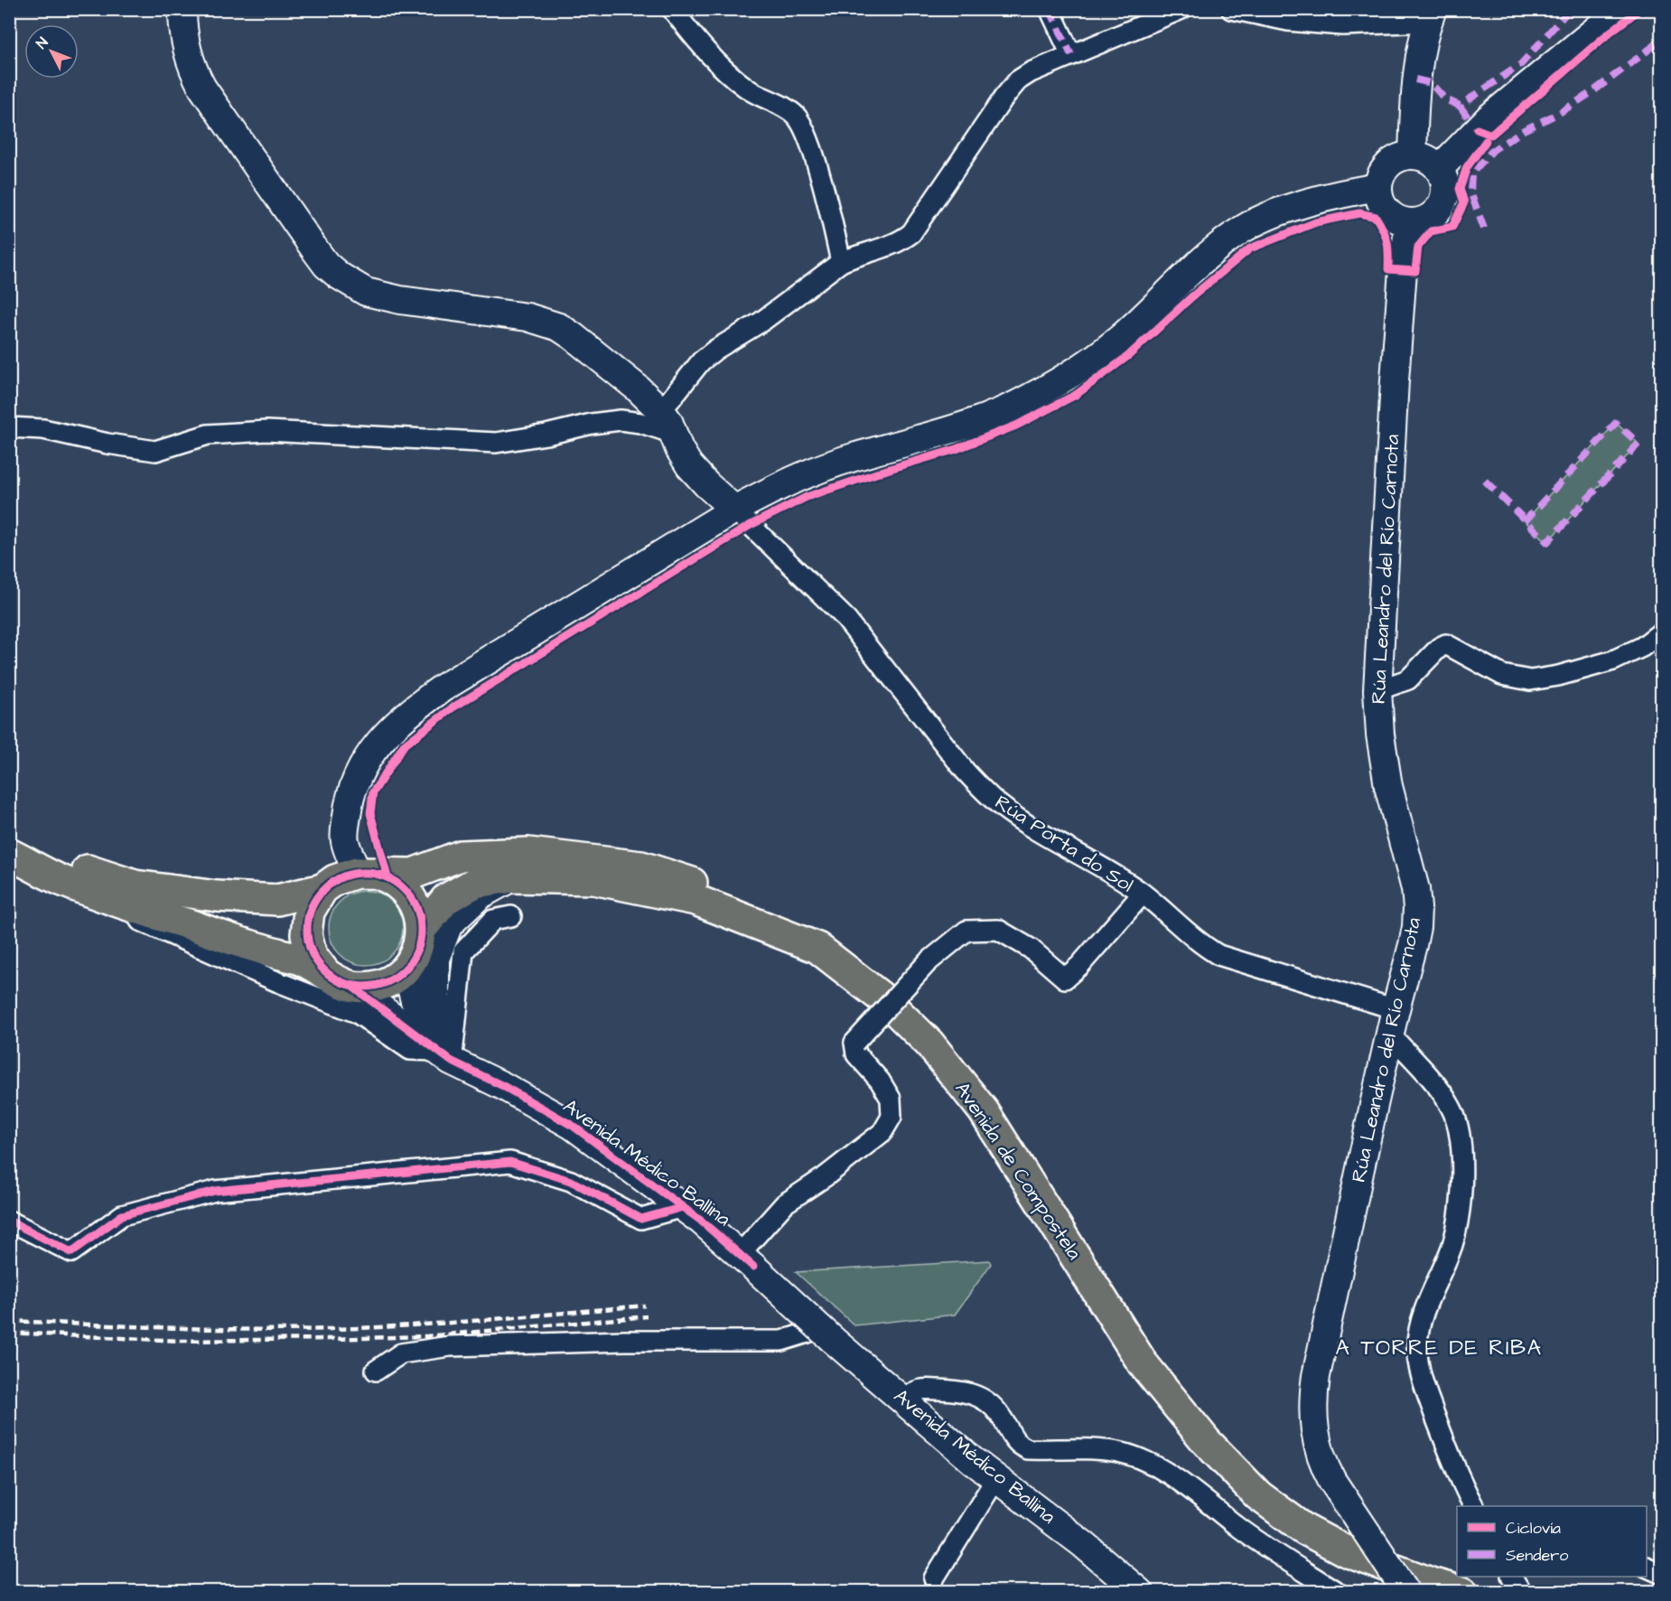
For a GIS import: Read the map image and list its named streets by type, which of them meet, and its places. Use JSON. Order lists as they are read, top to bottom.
{
  "streets": {
    "highway": ["Avenida de Compostela"],
    "street": ["Rúa Leandro del Río Carnota", "Rúa Porta do Sol", "Avenida Médico Ballina"]
  },
  "crossings": [
    ["Rúa Leandro del Río Carnota", "Rúa Porta do Sol"],
    ["Avenida Médico Ballina", "Avenida de Compostela"]
  ],
  "districts": ["A TORRE DE RIBA"],
  "legend": ["Ciclovía", "Sendero"],
  "north": "top left"
}
